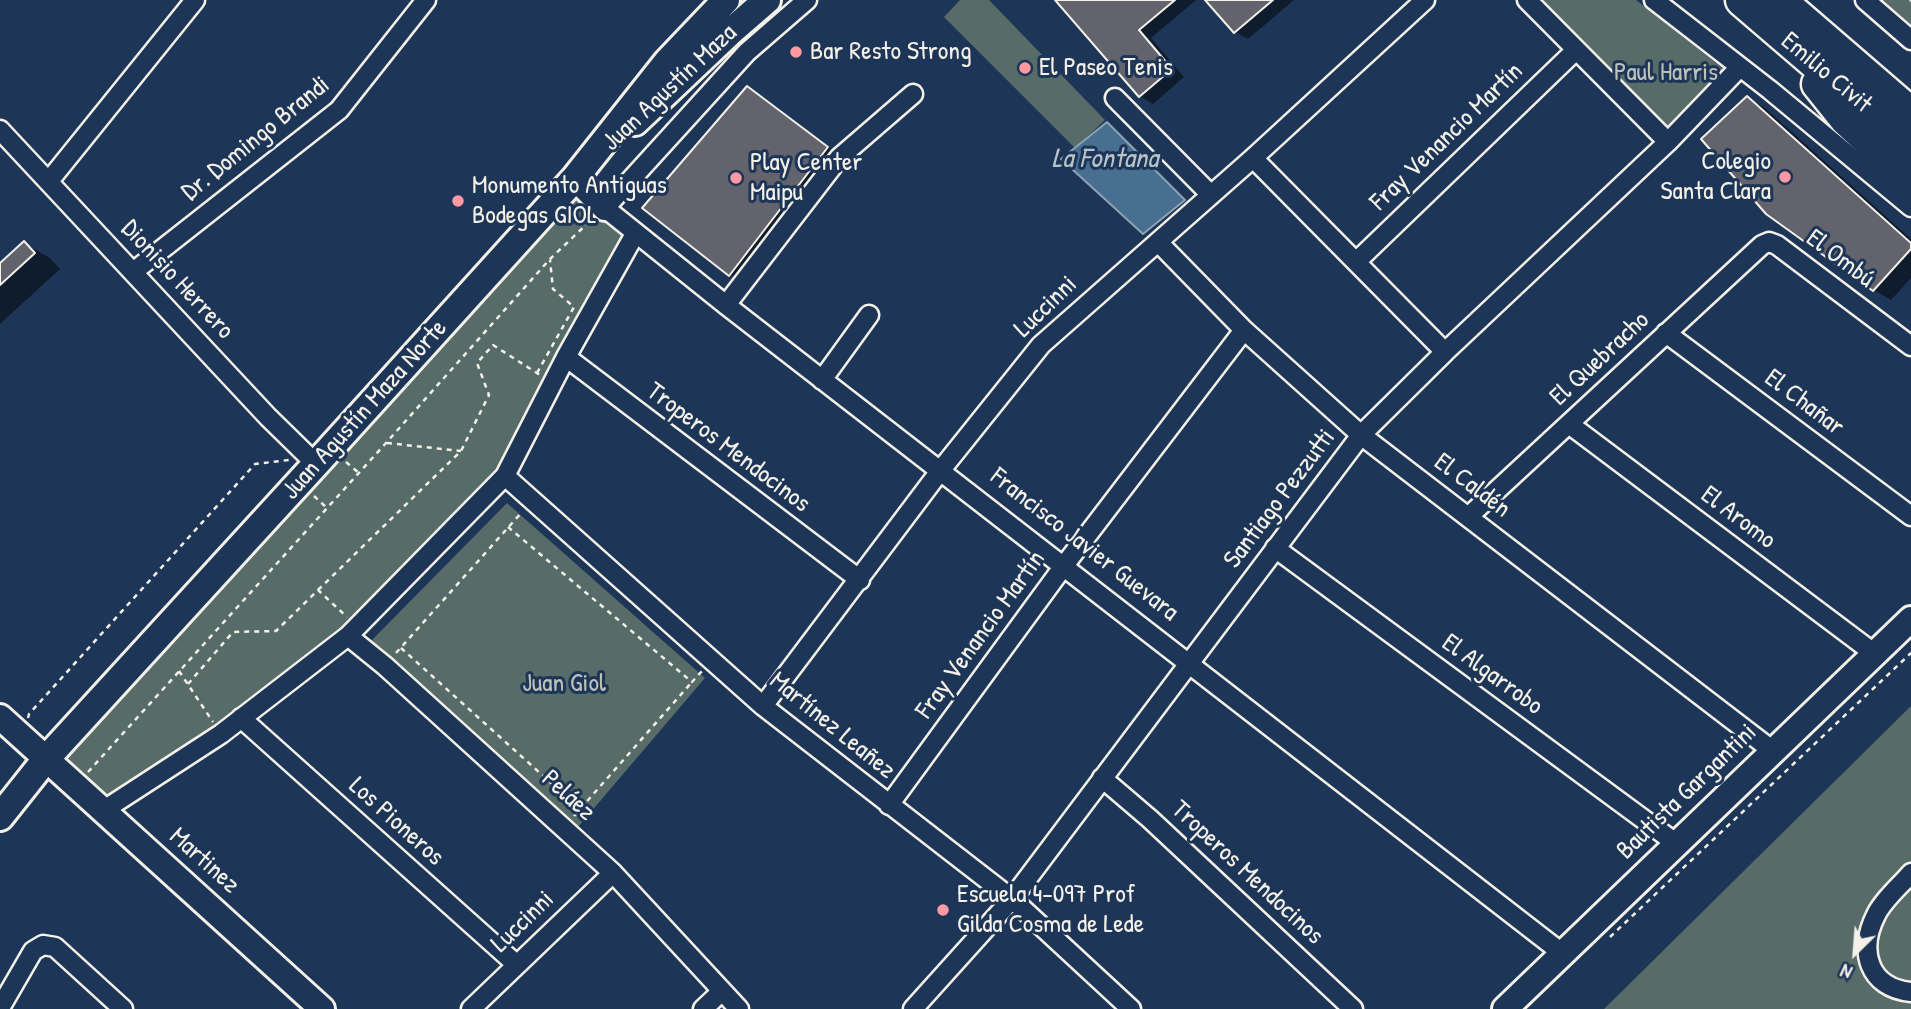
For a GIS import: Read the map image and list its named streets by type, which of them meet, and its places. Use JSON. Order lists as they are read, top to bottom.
{
  "streets": {
    "highway": ["Emilio Civit"],
    "main road": ["Juan Agustín Maza", "Juan Agustín Maza Norte"],
    "street": [
      "Fray Venancio Martín",
      "Dr. Domingo Brandi",
      "El Ombú",
      "Dionisio Herrero",
      "Luccinni",
      "El Quebracho",
      "El Chañar",
      "Troperos Mendocinos",
      "El Caldén",
      "Santiago Pezzutti",
      "El Aromo",
      "Francisco Javier Guevara",
      "El Algarrobo",
      "Martínez Leañez",
      "Bautista Gargantini",
      "Peláez",
      "Los Pioneros",
      "Martinez"
    ]
  },
  "crossings": [
    ["Juan Agustín Maza", "Juan Agustín Maza Norte"],
    ["Juan Agustín Maza", "Francisco Javier Guevara"],
    ["Fray Venancio Martín", "El Caldén"],
    ["Fray Venancio Martín", "Francisco Javier Guevara"],
    ["Fray Venancio Martín", "Martínez Leañez"],
    ["Dr. Domingo Brandi", "Dionisio Herrero"],
    ["El Ombú", "El Quebracho"],
    ["Dionisio Herrero", "Juan Agustín Maza Norte"],
    ["Luccinni", "Troperos Mendocinos"],
    ["Luccinni", "El Caldén"],
    ["Luccinni", "Francisco Javier Guevara"],
    ["Luccinni", "Martínez Leañez"],
    ["Luccinni", "Peláez"],
    ["Luccinni", "Los Pioneros"],
    ["El Quebracho", "El Chañar"],
    ["El Quebracho", "El Caldén"],
    ["El Quebracho", "El Aromo"],
    ["Juan Agustín Maza Norte", "Francisco Javier Guevara"],
    ["Juan Agustín Maza Norte", "Martinez"],
    ["Troperos Mendocinos", "Santiago Pezzutti"],
    ["El Caldén", "Santiago Pezzutti"],
    ["El Caldén", "Bautista Gargantini"],
    ["Santiago Pezzutti", "Francisco Javier Guevara"],
    ["Santiago Pezzutti", "El Algarrobo"],
    ["Santiago Pezzutti", "Martínez Leañez"],
    ["El Aromo", "Bautista Gargantini"],
    ["Francisco Javier Guevara", "Bautista Gargantini"],
    ["El Algarrobo", "Bautista Gargantini"]
  ],
  "water": ["La Fontana"],
  "parks": ["Paul Harris", "Juan Giol"],
  "places": [
    "Bar Resto Strong",
    "El Paseo Tenis",
    "Colegio Santa Clara",
    "Play Center Maipu",
    "Monumento Antiguas Bodegas GIOL",
    "Escuela 4-097 Prof Gilda Cosma de Lede"
  ],
  "north": "bottom left"
}
